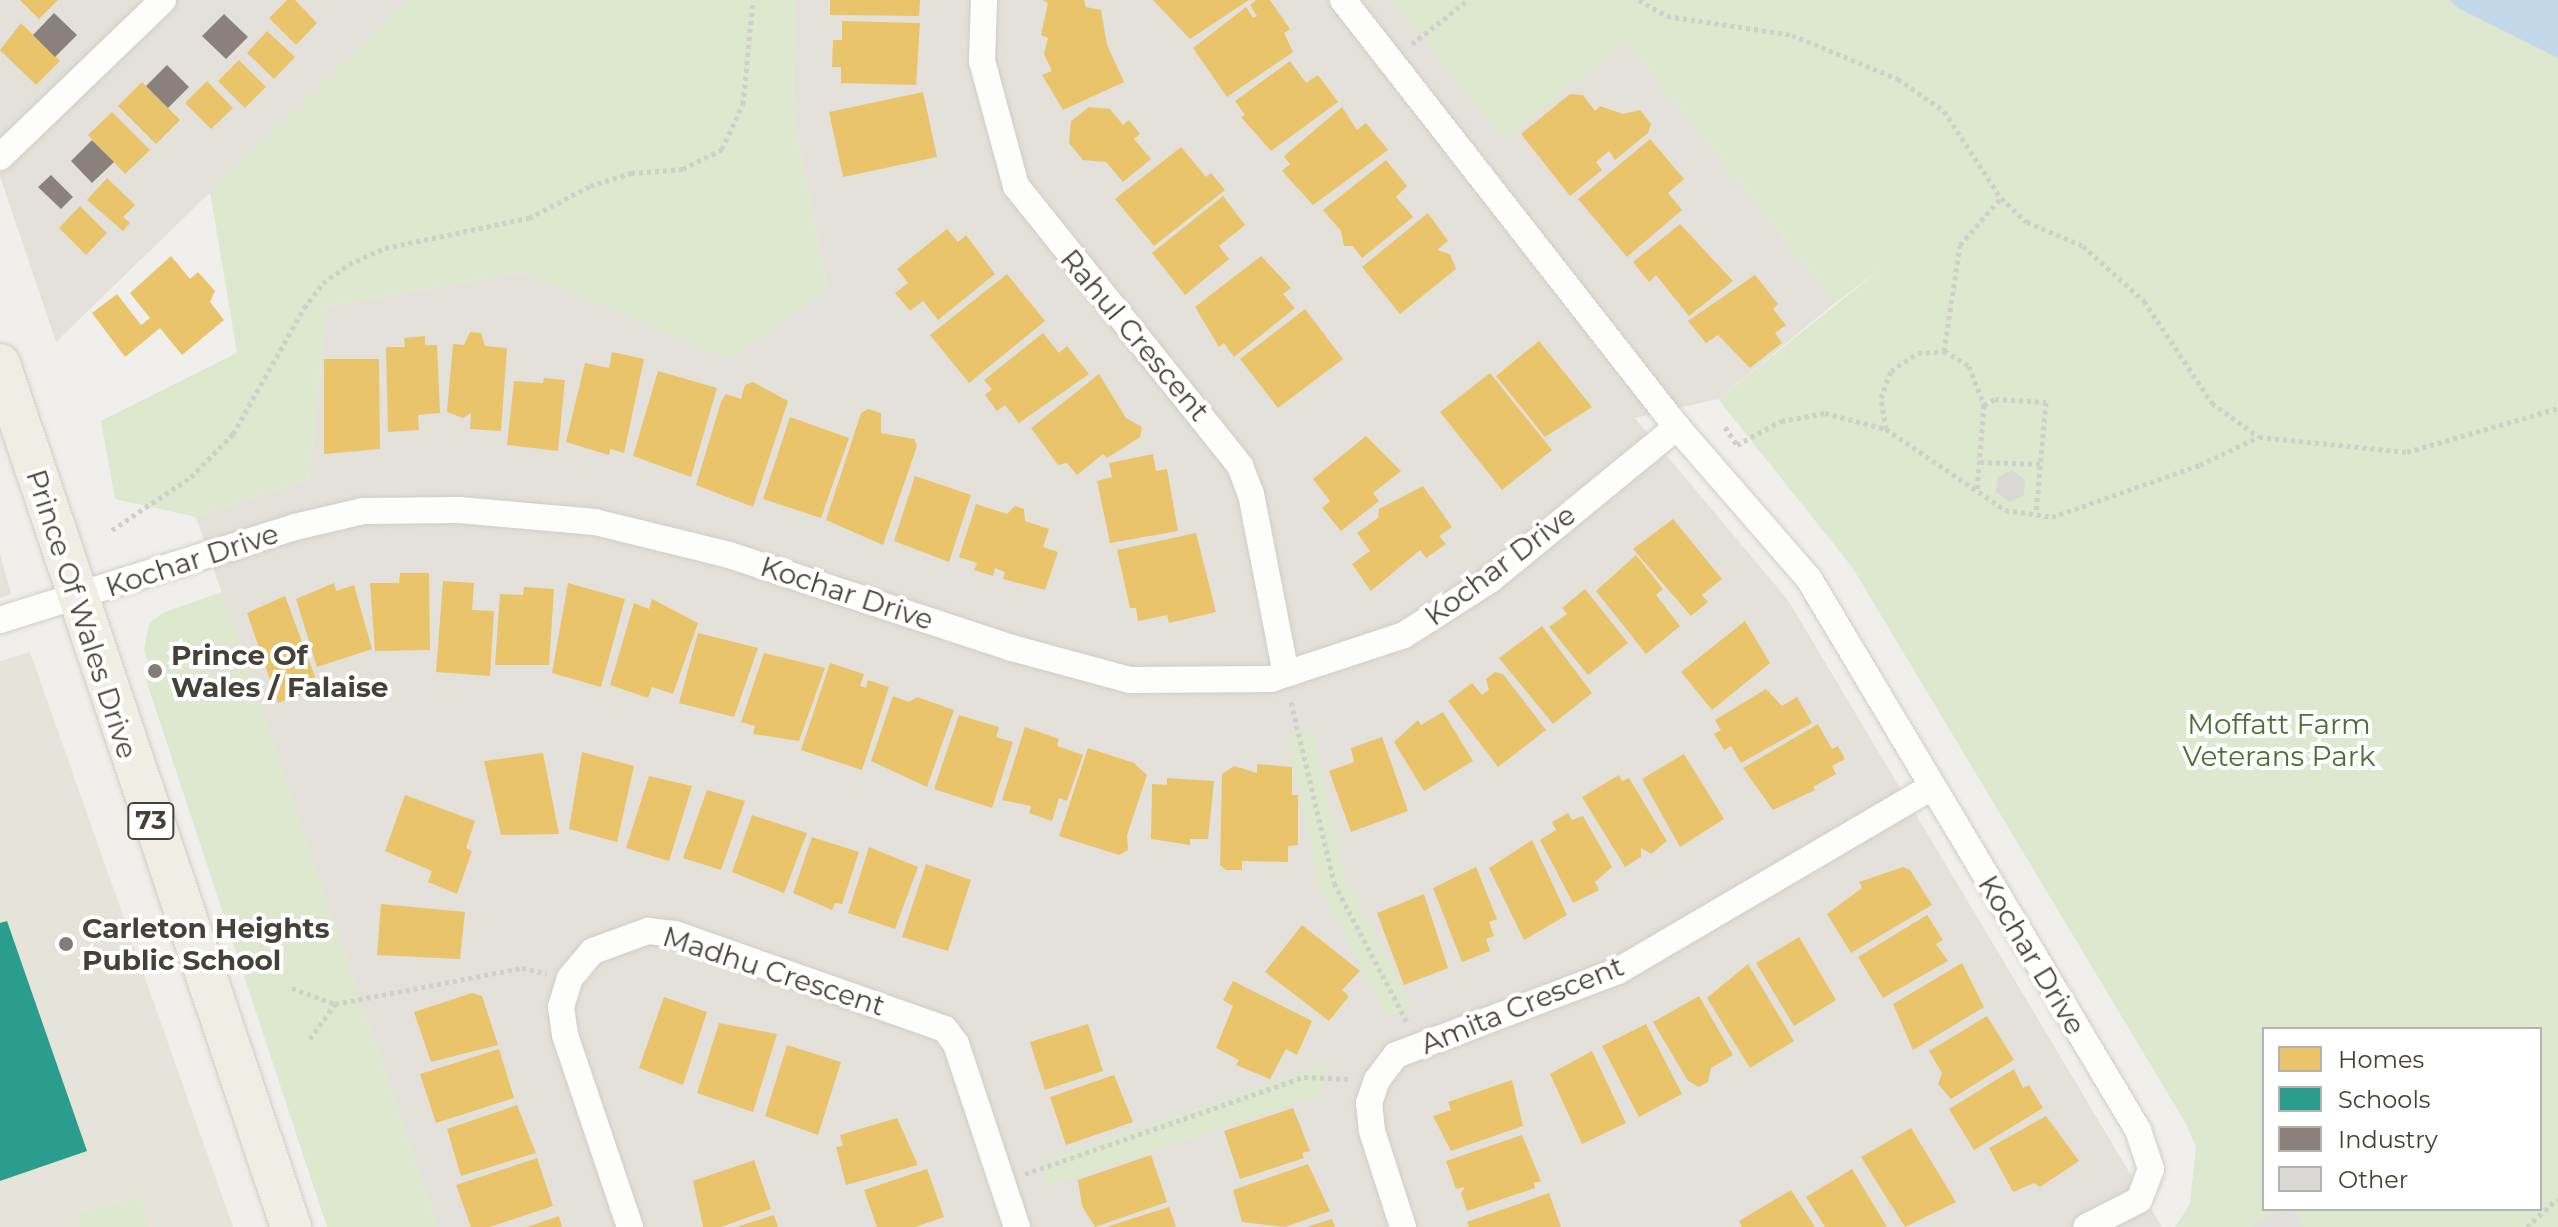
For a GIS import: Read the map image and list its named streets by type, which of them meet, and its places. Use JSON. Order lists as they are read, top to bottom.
{
  "streets": {
    "main road": ["Prince Of Wales Drive", "73"],
    "street": [
      "Rahul Crescent",
      "Kochar Drive",
      "Madhu Crescent",
      "Amita Crescent"
    ]
  },
  "crossings": [
    ["Rahul Crescent", "Kochar Drive"],
    ["Kochar Drive", "Prince Of Wales Drive"],
    ["Kochar Drive", "Amita Crescent"]
  ],
  "parks": ["Moffatt Farm Veterans Park"],
  "places": ["Prince Of Wales / Falaise", "Carleton Heights Public School"],
  "legend": [
    "Homes",
    "Schools",
    "Industry",
    "Other"
  ]
}
